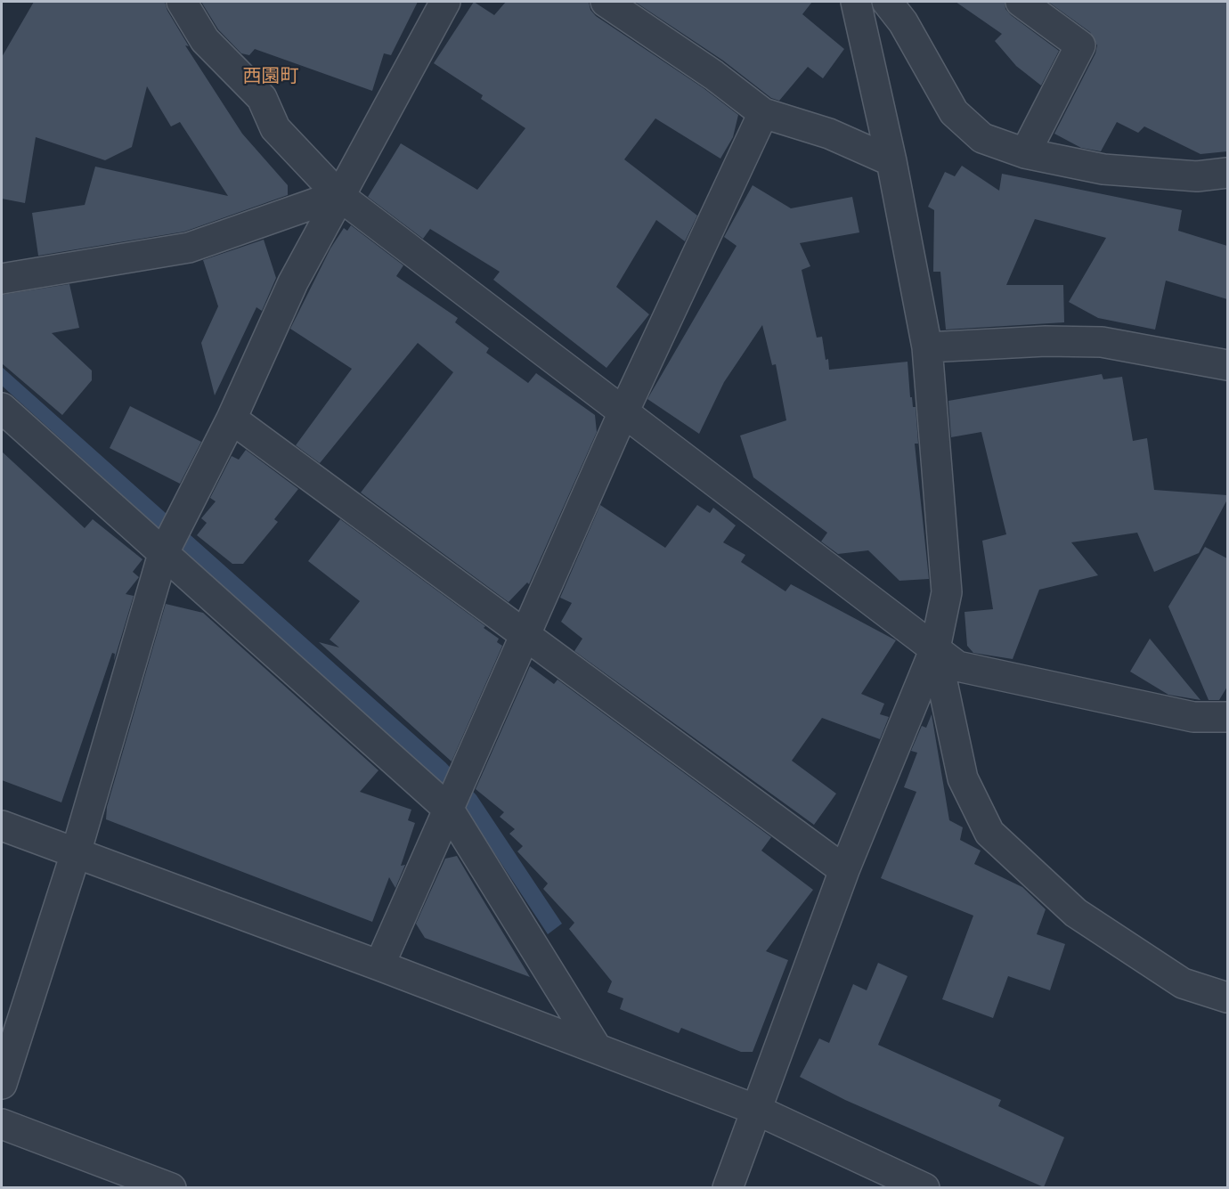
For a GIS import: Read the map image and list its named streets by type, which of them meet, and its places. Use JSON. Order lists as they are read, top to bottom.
{
  "districts": ["西園町"]
}
